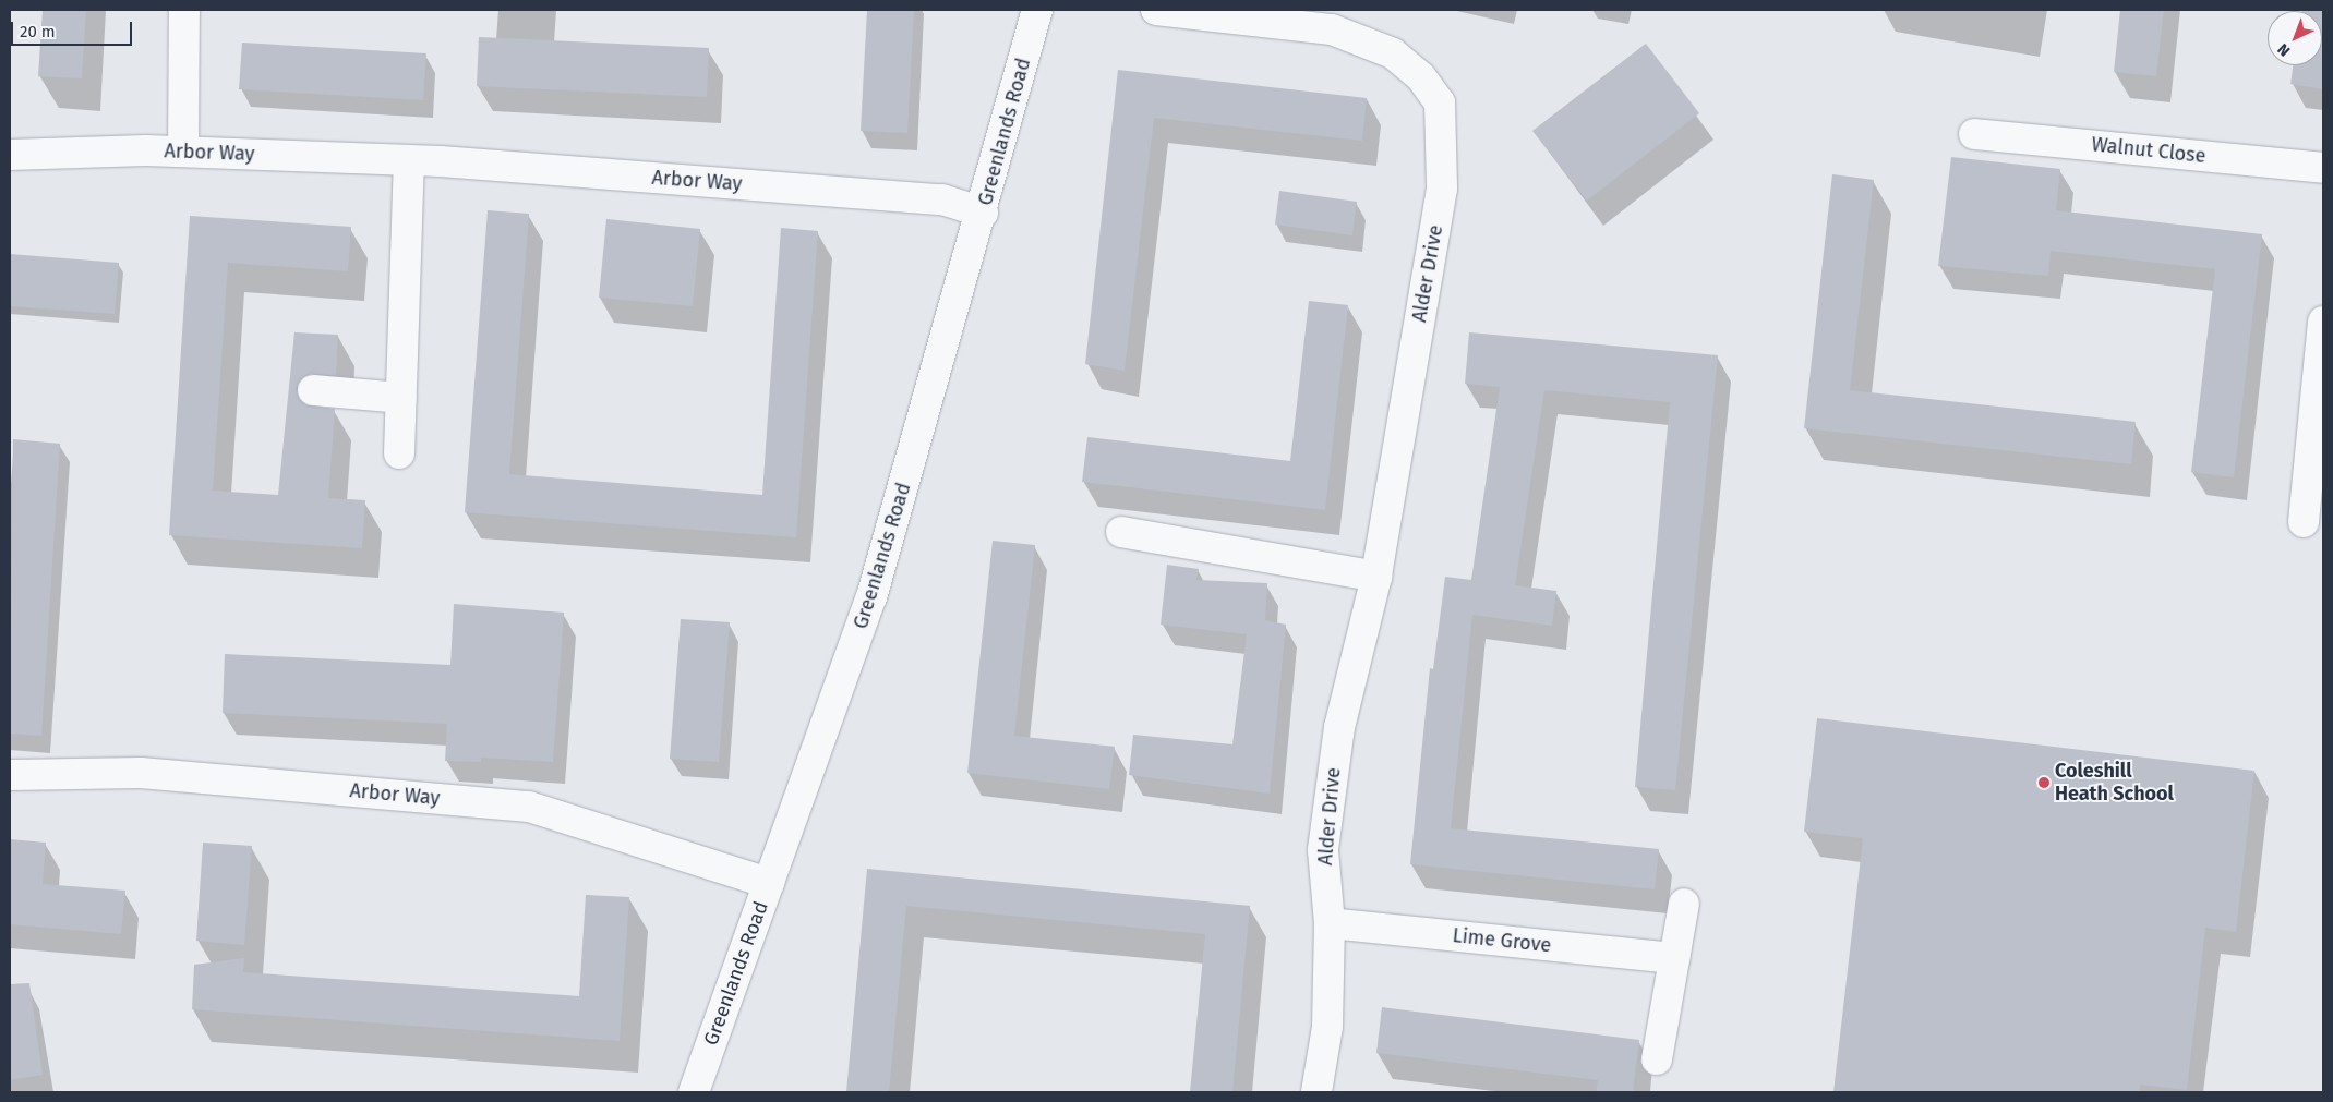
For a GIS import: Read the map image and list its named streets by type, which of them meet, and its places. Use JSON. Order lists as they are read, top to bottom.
{
  "streets": {
    "street": [
      "Greenlands Road",
      "Walnut Close",
      "Arbor Way",
      "Alder Drive",
      "Lime Grove"
    ]
  },
  "crossings": [
    ["Greenlands Road", "Arbor Way"],
    ["Alder Drive", "Lime Grove"]
  ],
  "places": ["Coleshill Heath School"],
  "scale_bar": "20 m",
  "north": "bottom left"
}
